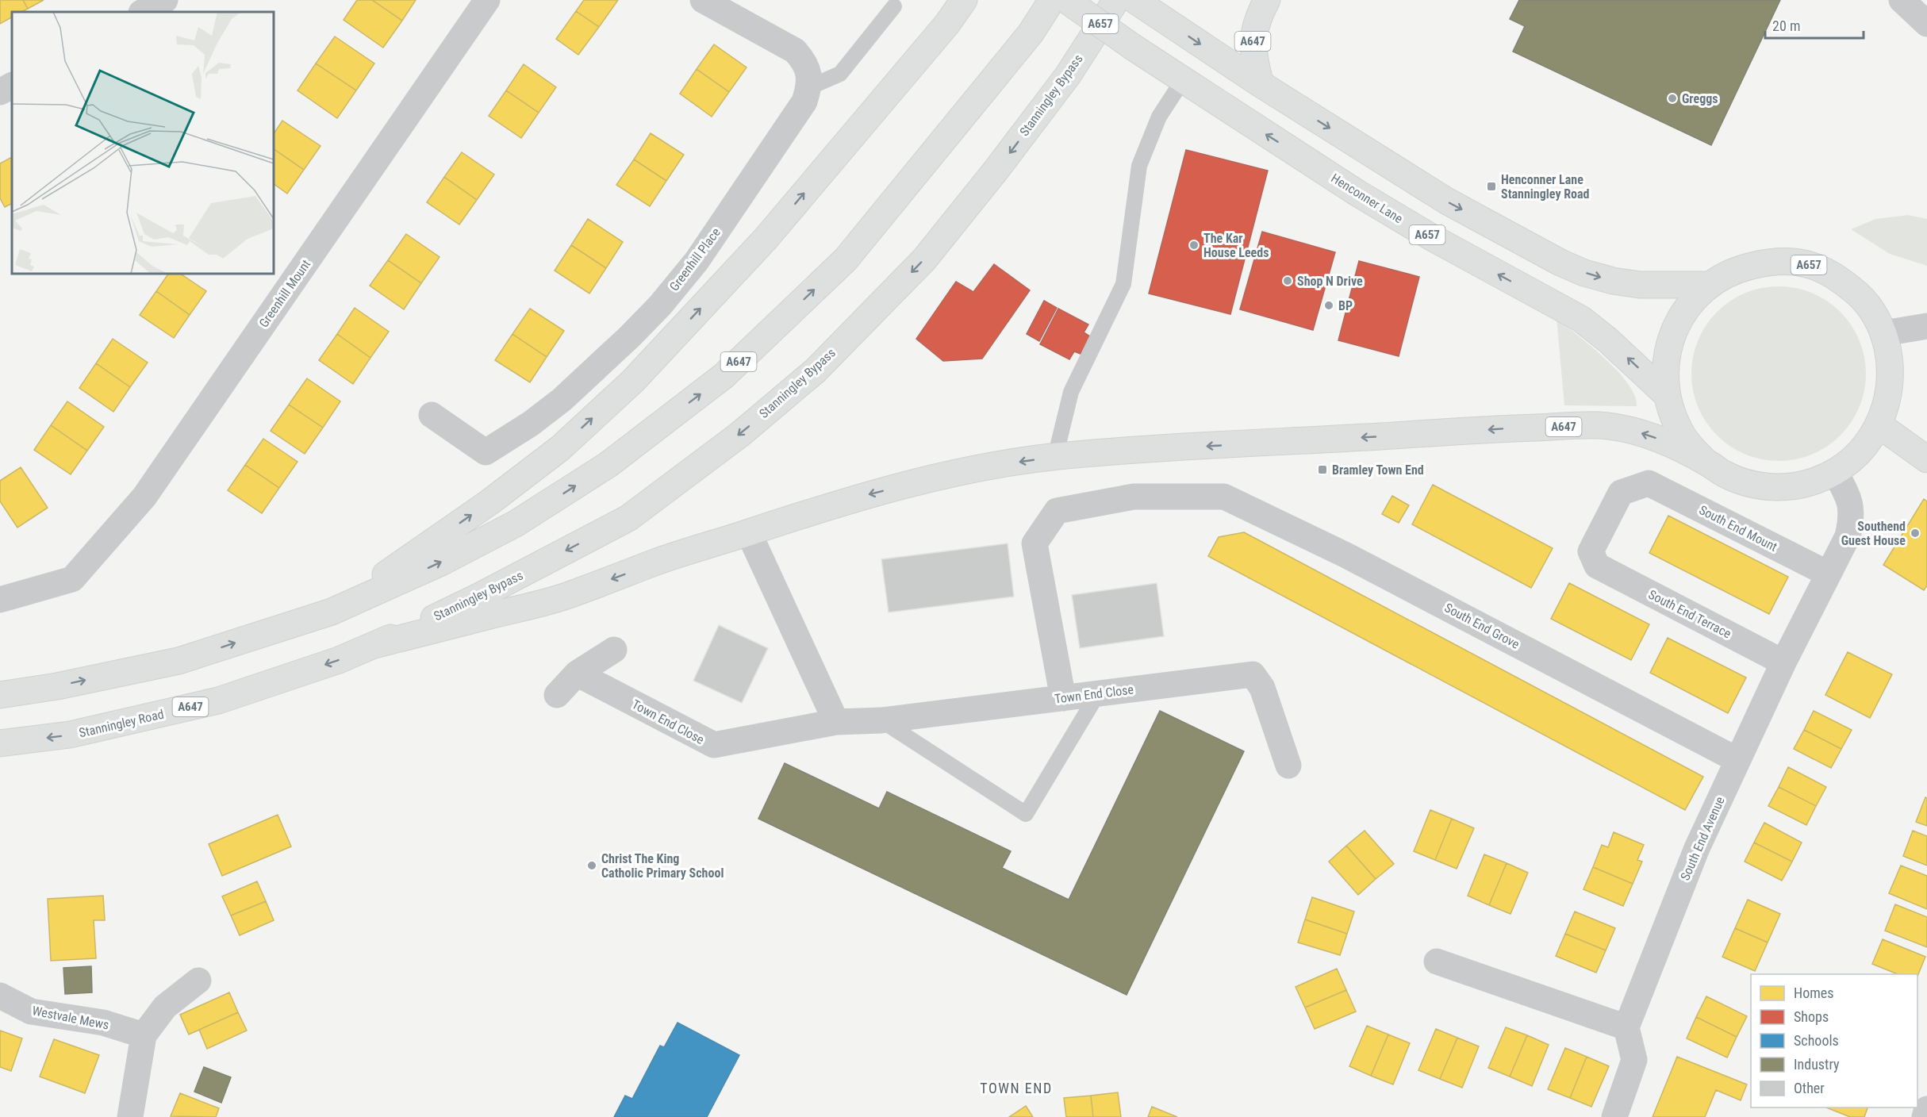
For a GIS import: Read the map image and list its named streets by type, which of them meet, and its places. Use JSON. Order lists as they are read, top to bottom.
{
  "streets": {
    "main road": [
      "A657",
      "A647",
      "Stanningley Bypass",
      "Henconner Lane",
      "Stanningley Road"
    ],
    "street": [
      "Greenhill Place",
      "Greenhill Mount",
      "South End Mount",
      "South End Terrace",
      "South End Grove",
      "Town End Close",
      "South End Avenue",
      "Westvale Mews"
    ]
  },
  "crossings": [
    ["A657", "A647"],
    ["A657", "Henconner Lane"],
    ["A657", "South End Avenue"],
    ["A647", "Stanningley Bypass"],
    ["A647", "Stanningley Road"],
    ["Stanningley Bypass", "Stanningley Road"],
    ["South End Mount", "South End Terrace"],
    ["South End Mount", "South End Avenue"],
    ["South End Terrace", "South End Avenue"],
    ["South End Grove", "Town End Close"],
    ["South End Grove", "South End Avenue"]
  ],
  "districts": ["TOWN END"],
  "places": {
    "other": [
      "Greggs",
      "The Kar House Leeds",
      "Shop N Drive",
      "BP",
      "Southend Guest House",
      "Christ The King Catholic Primary School"
    ],
    "transit": ["Henconner Lane Stanningley Road", "Bramley Town End"]
  },
  "legend": [
    "Homes",
    "Shops",
    "Schools",
    "Industry",
    "Other"
  ],
  "scale_bar": "20 m"
}
